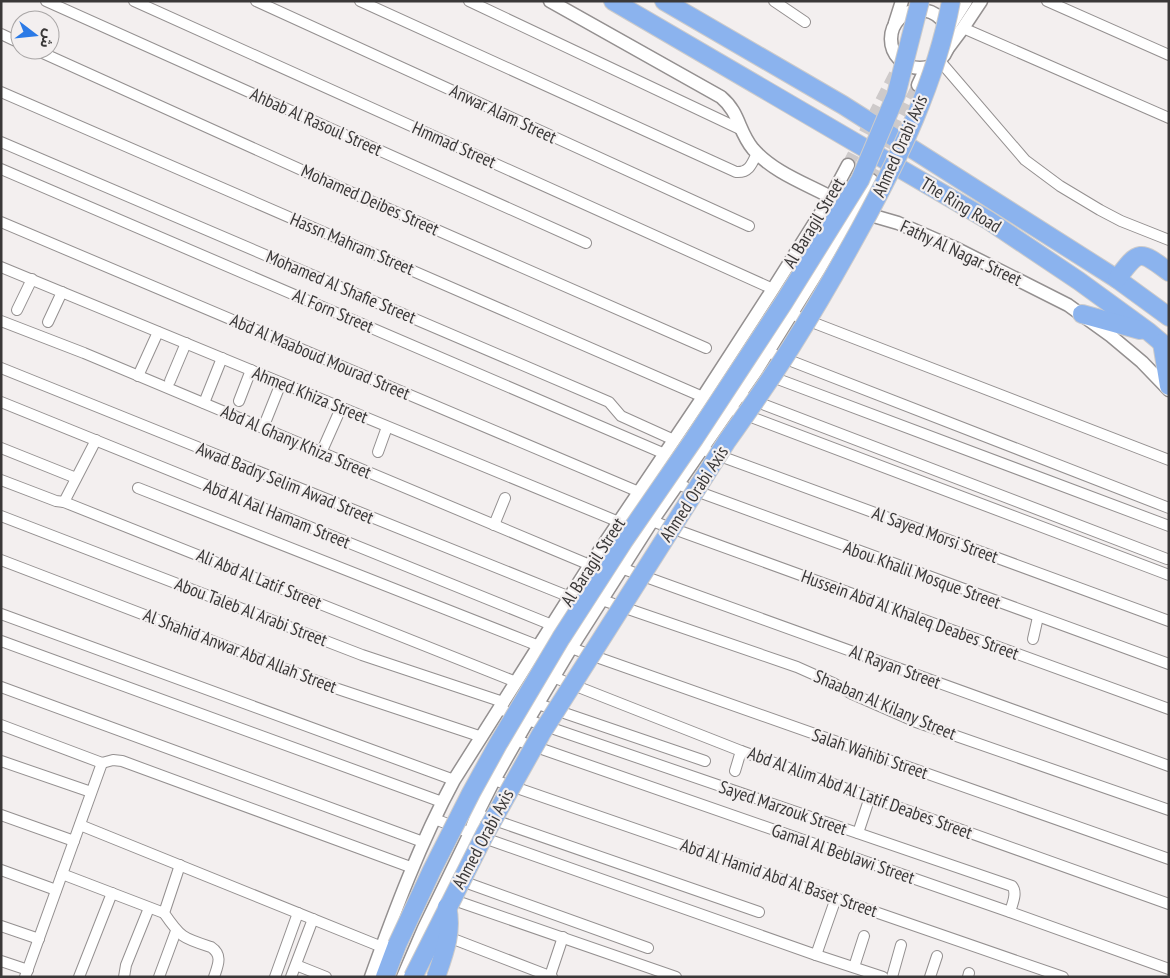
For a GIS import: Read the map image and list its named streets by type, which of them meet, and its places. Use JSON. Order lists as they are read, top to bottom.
{
  "streets": {
    "highway": ["Ahmed Orabi Axis", "The Ring Road"],
    "street": [
      "Anwar Alam Street",
      "Ahbab Al Rasoul Street",
      "Hmmad Street",
      "Mohamed Deibes Street",
      "Al Baragil Street",
      "Hassn Mahram Street",
      "Fathy Al Nagar Street",
      "Mohamed Al Shafie Street",
      "Al Forn Street",
      "Abd Al Maaboud Mourad Street",
      "Ahmed Khiza Street",
      "Abd Al Ghany Khiza Street",
      "Awad Badry Selim Awad Street",
      "Abd Al Aal Hamam Street",
      "Al Sayed Morsi Street",
      "Abou Khalil Mosque Street",
      "Ali Abd Al Latif Street",
      "Abou Taleb Al Arabi Street",
      "Hussein Abd Al Khaleq Deabes Street",
      "Al Shahid Anwar Abd Allah Street",
      "Al Rayan Street",
      "Shaaban Al Kilany Street",
      "Salah Wahibi Street",
      "Abd Al Alim Abd Al Latif Deabes Street",
      "Sayed Marzouk Street",
      "Gamal Al Beblawi Street",
      "Abd Al Hamid Abd Al Baset Street"
    ]
  },
  "crossings": [
    ["Hmmad Street", "Al Baragil Street"],
    ["Ahmed Orabi Axis", "Al Baragil Street"],
    ["Al Baragil Street", "Hassn Mahram Street"],
    ["Al Baragil Street", "Fathy Al Nagar Street"],
    ["Al Baragil Street", "Mohamed Al Shafie Street"],
    ["Al Baragil Street", "Al Forn Street"],
    ["Al Baragil Street", "Abd Al Maaboud Mourad Street"],
    ["Al Baragil Street", "Ahmed Khiza Street"],
    ["Al Baragil Street", "Abd Al Ghany Khiza Street"],
    ["Al Baragil Street", "Awad Badry Selim Awad Street"],
    ["Al Baragil Street", "Abd Al Aal Hamam Street"],
    ["Al Baragil Street", "Al Sayed Morsi Street"],
    ["Al Baragil Street", "Abou Khalil Mosque Street"],
    ["Al Baragil Street", "Ali Abd Al Latif Street"],
    ["Al Baragil Street", "Abou Taleb Al Arabi Street"],
    ["Al Baragil Street", "Hussein Abd Al Khaleq Deabes Street"],
    ["Al Baragil Street", "Al Shahid Anwar Abd Allah Street"],
    ["Al Baragil Street", "Al Rayan Street"],
    ["Al Baragil Street", "Shaaban Al Kilany Street"],
    ["Al Baragil Street", "Salah Wahibi Street"],
    ["Al Baragil Street", "Abd Al Alim Abd Al Latif Deabes Street"],
    ["Al Baragil Street", "Sayed Marzouk Street"],
    ["Al Baragil Street", "Gamal Al Beblawi Street"],
    ["Al Baragil Street", "Abd Al Hamid Abd Al Baset Street"],
    ["Abou Taleb Al Arabi Street", "Sayed Marzouk Street"],
    ["Sayed Marzouk Street", "Gamal Al Beblawi Street"]
  ],
  "north": "right"
}
